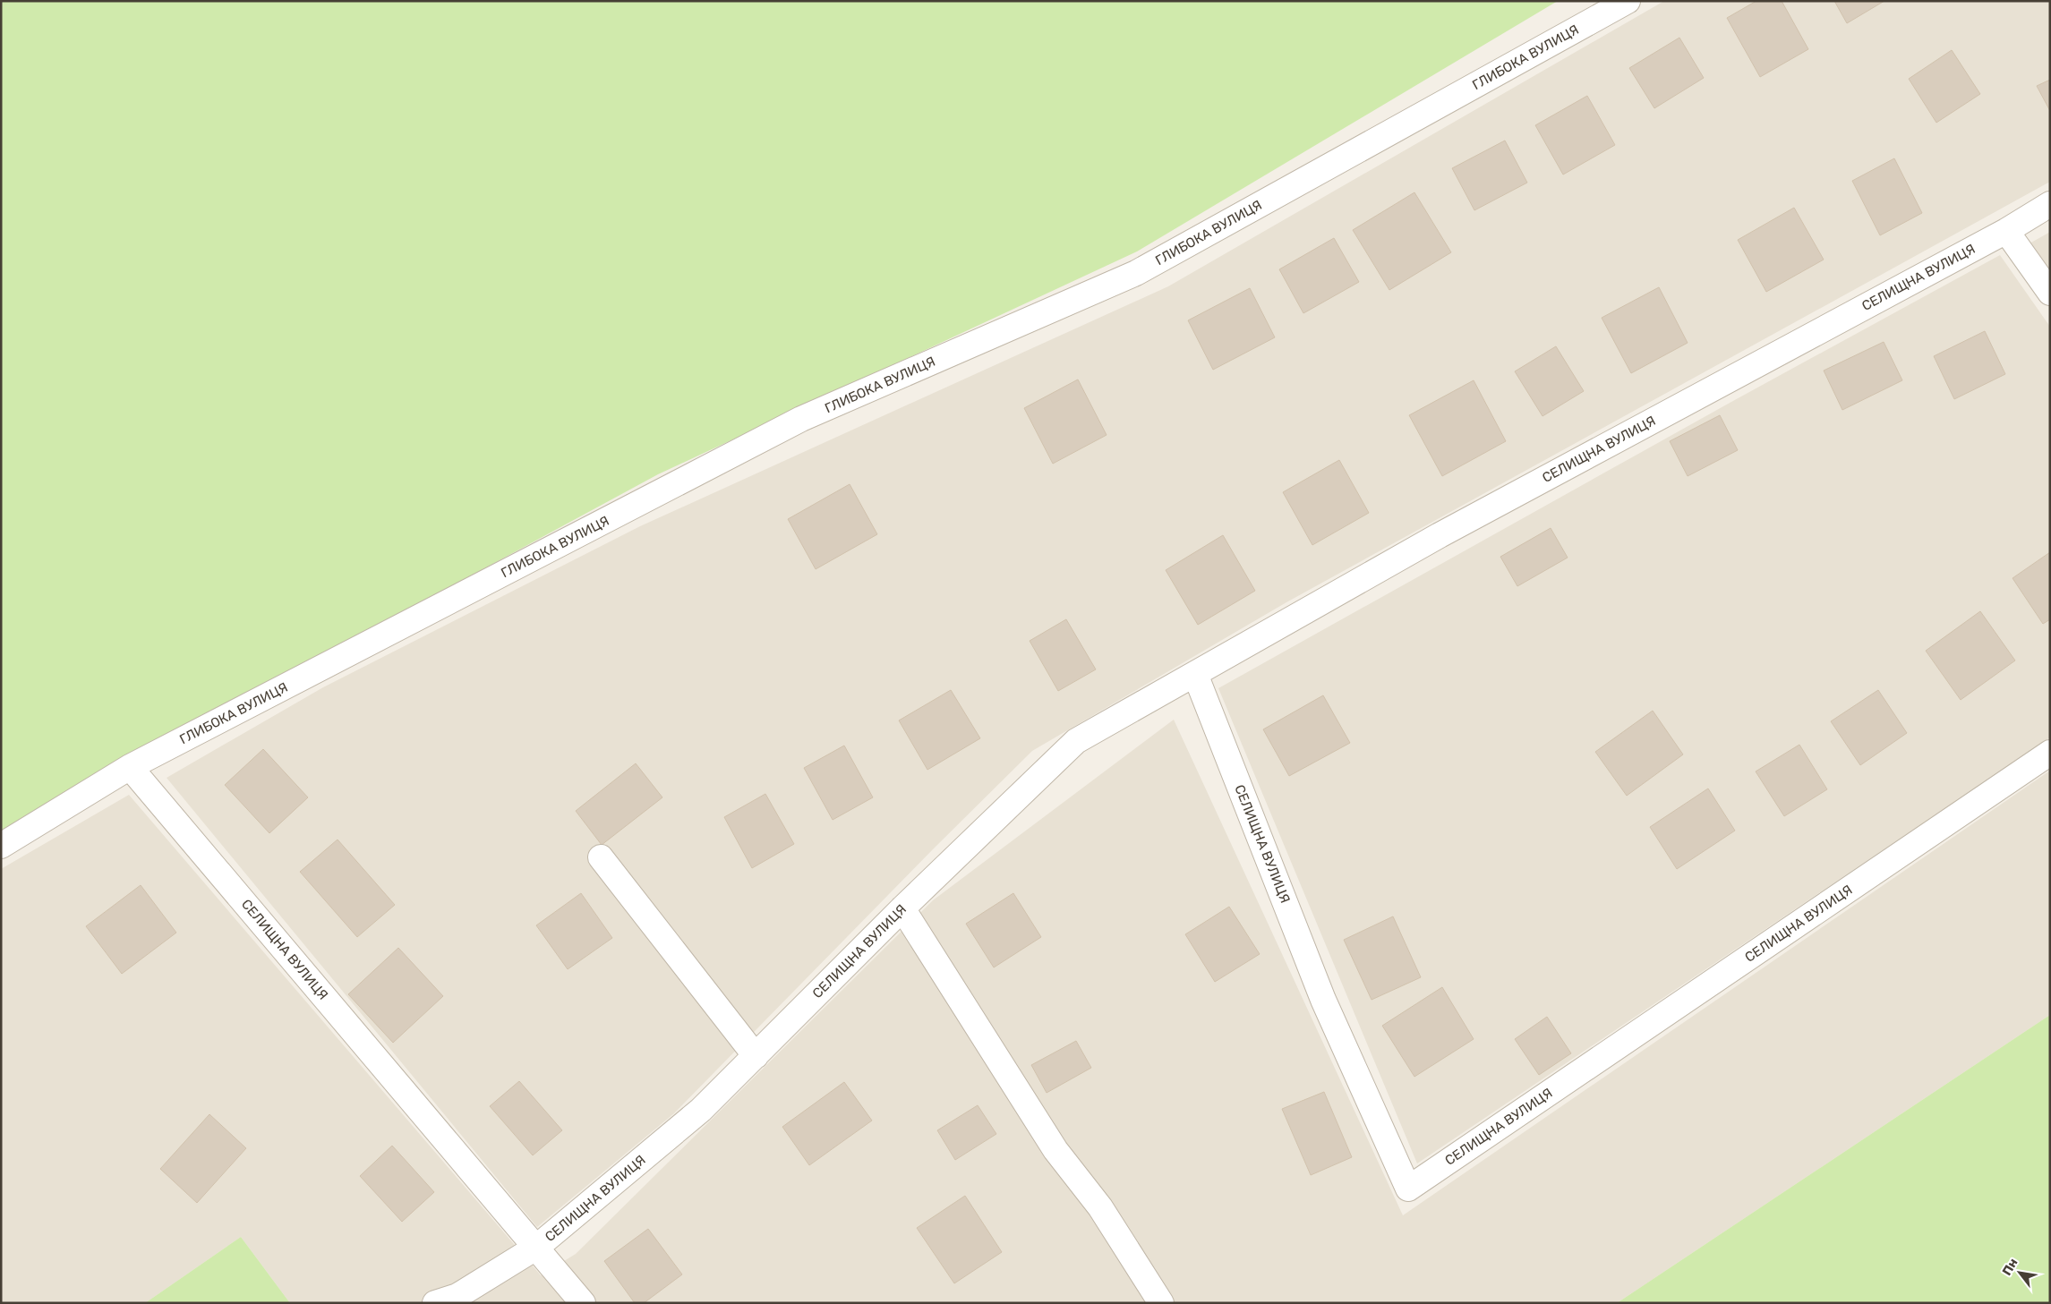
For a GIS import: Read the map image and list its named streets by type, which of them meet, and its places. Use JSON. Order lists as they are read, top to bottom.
{
  "streets": {
    "street": ["ГЛИБОКА ВУЛИЦЯ", "СЕЛИЩНА ВУЛИЦЯ"]
  },
  "crossings": [
    ["ГЛИБОКА ВУЛИЦЯ", "СЕЛИЩНА ВУЛИЦЯ"]
  ],
  "north": "top left"
}
